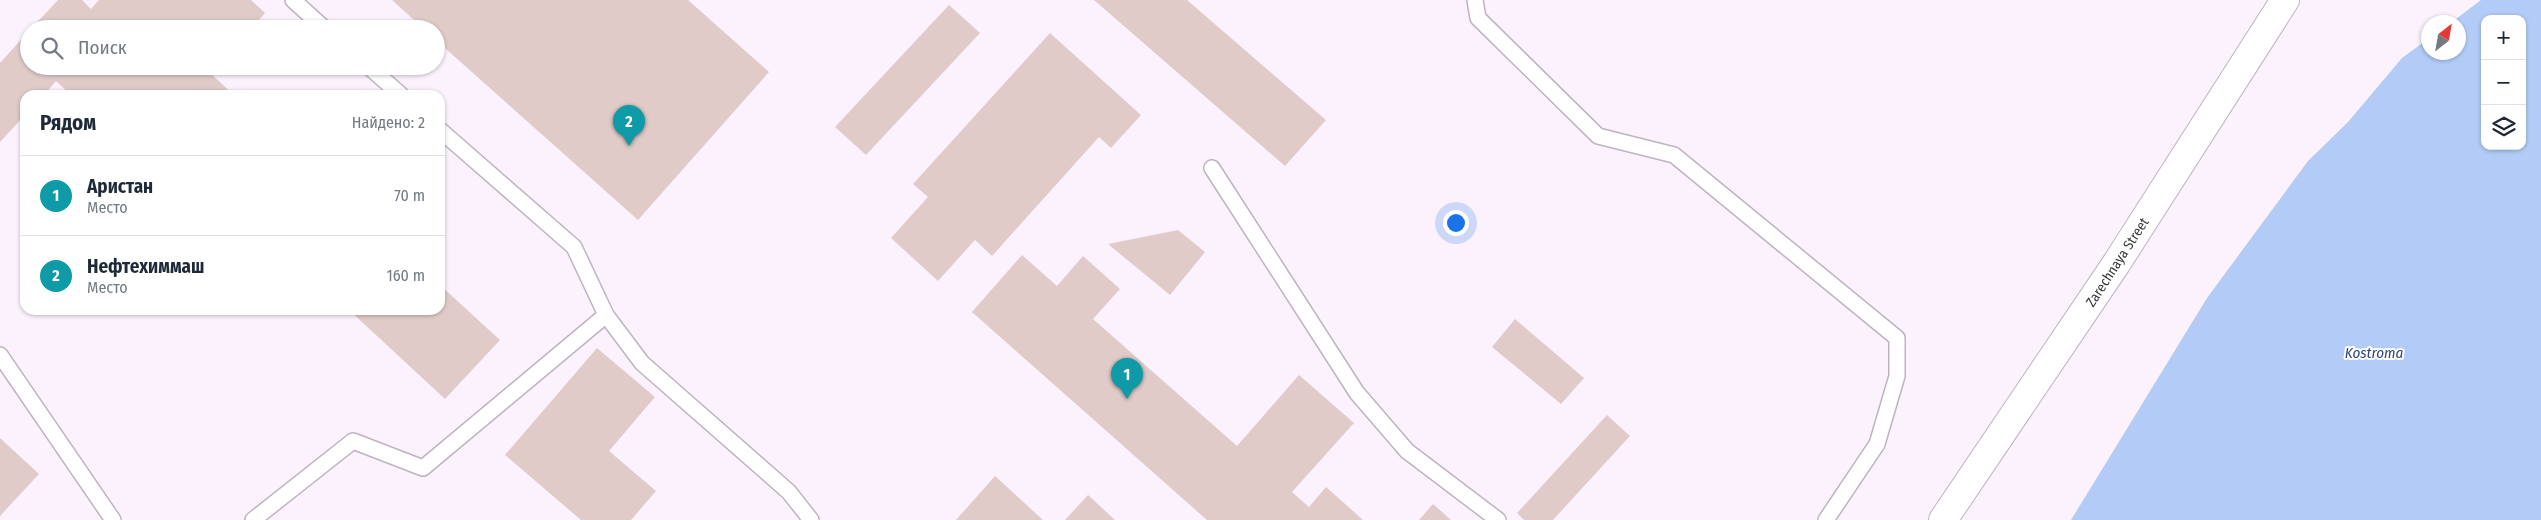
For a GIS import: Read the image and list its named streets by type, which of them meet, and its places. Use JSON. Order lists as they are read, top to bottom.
{
  "streets": {
    "street": ["Zarechnaya Street"]
  },
  "water": ["Kostroma"],
  "north": "top right",
  "page": {
    "map_buttons": ["+", "−"],
    "search": "Поиск",
    "heading": ["Рядом", "Найдено: 2"],
    "pins": ["2", "1"],
    "list": [
      {
        "mark": "1",
        "name": "Аристан",
        "note": "Место",
        "value": "70 m"
      },
      {
        "mark": "2",
        "name": "Нефтехиммаш",
        "note": "Место",
        "value": "160 m"
      }
    ]
  }
}
